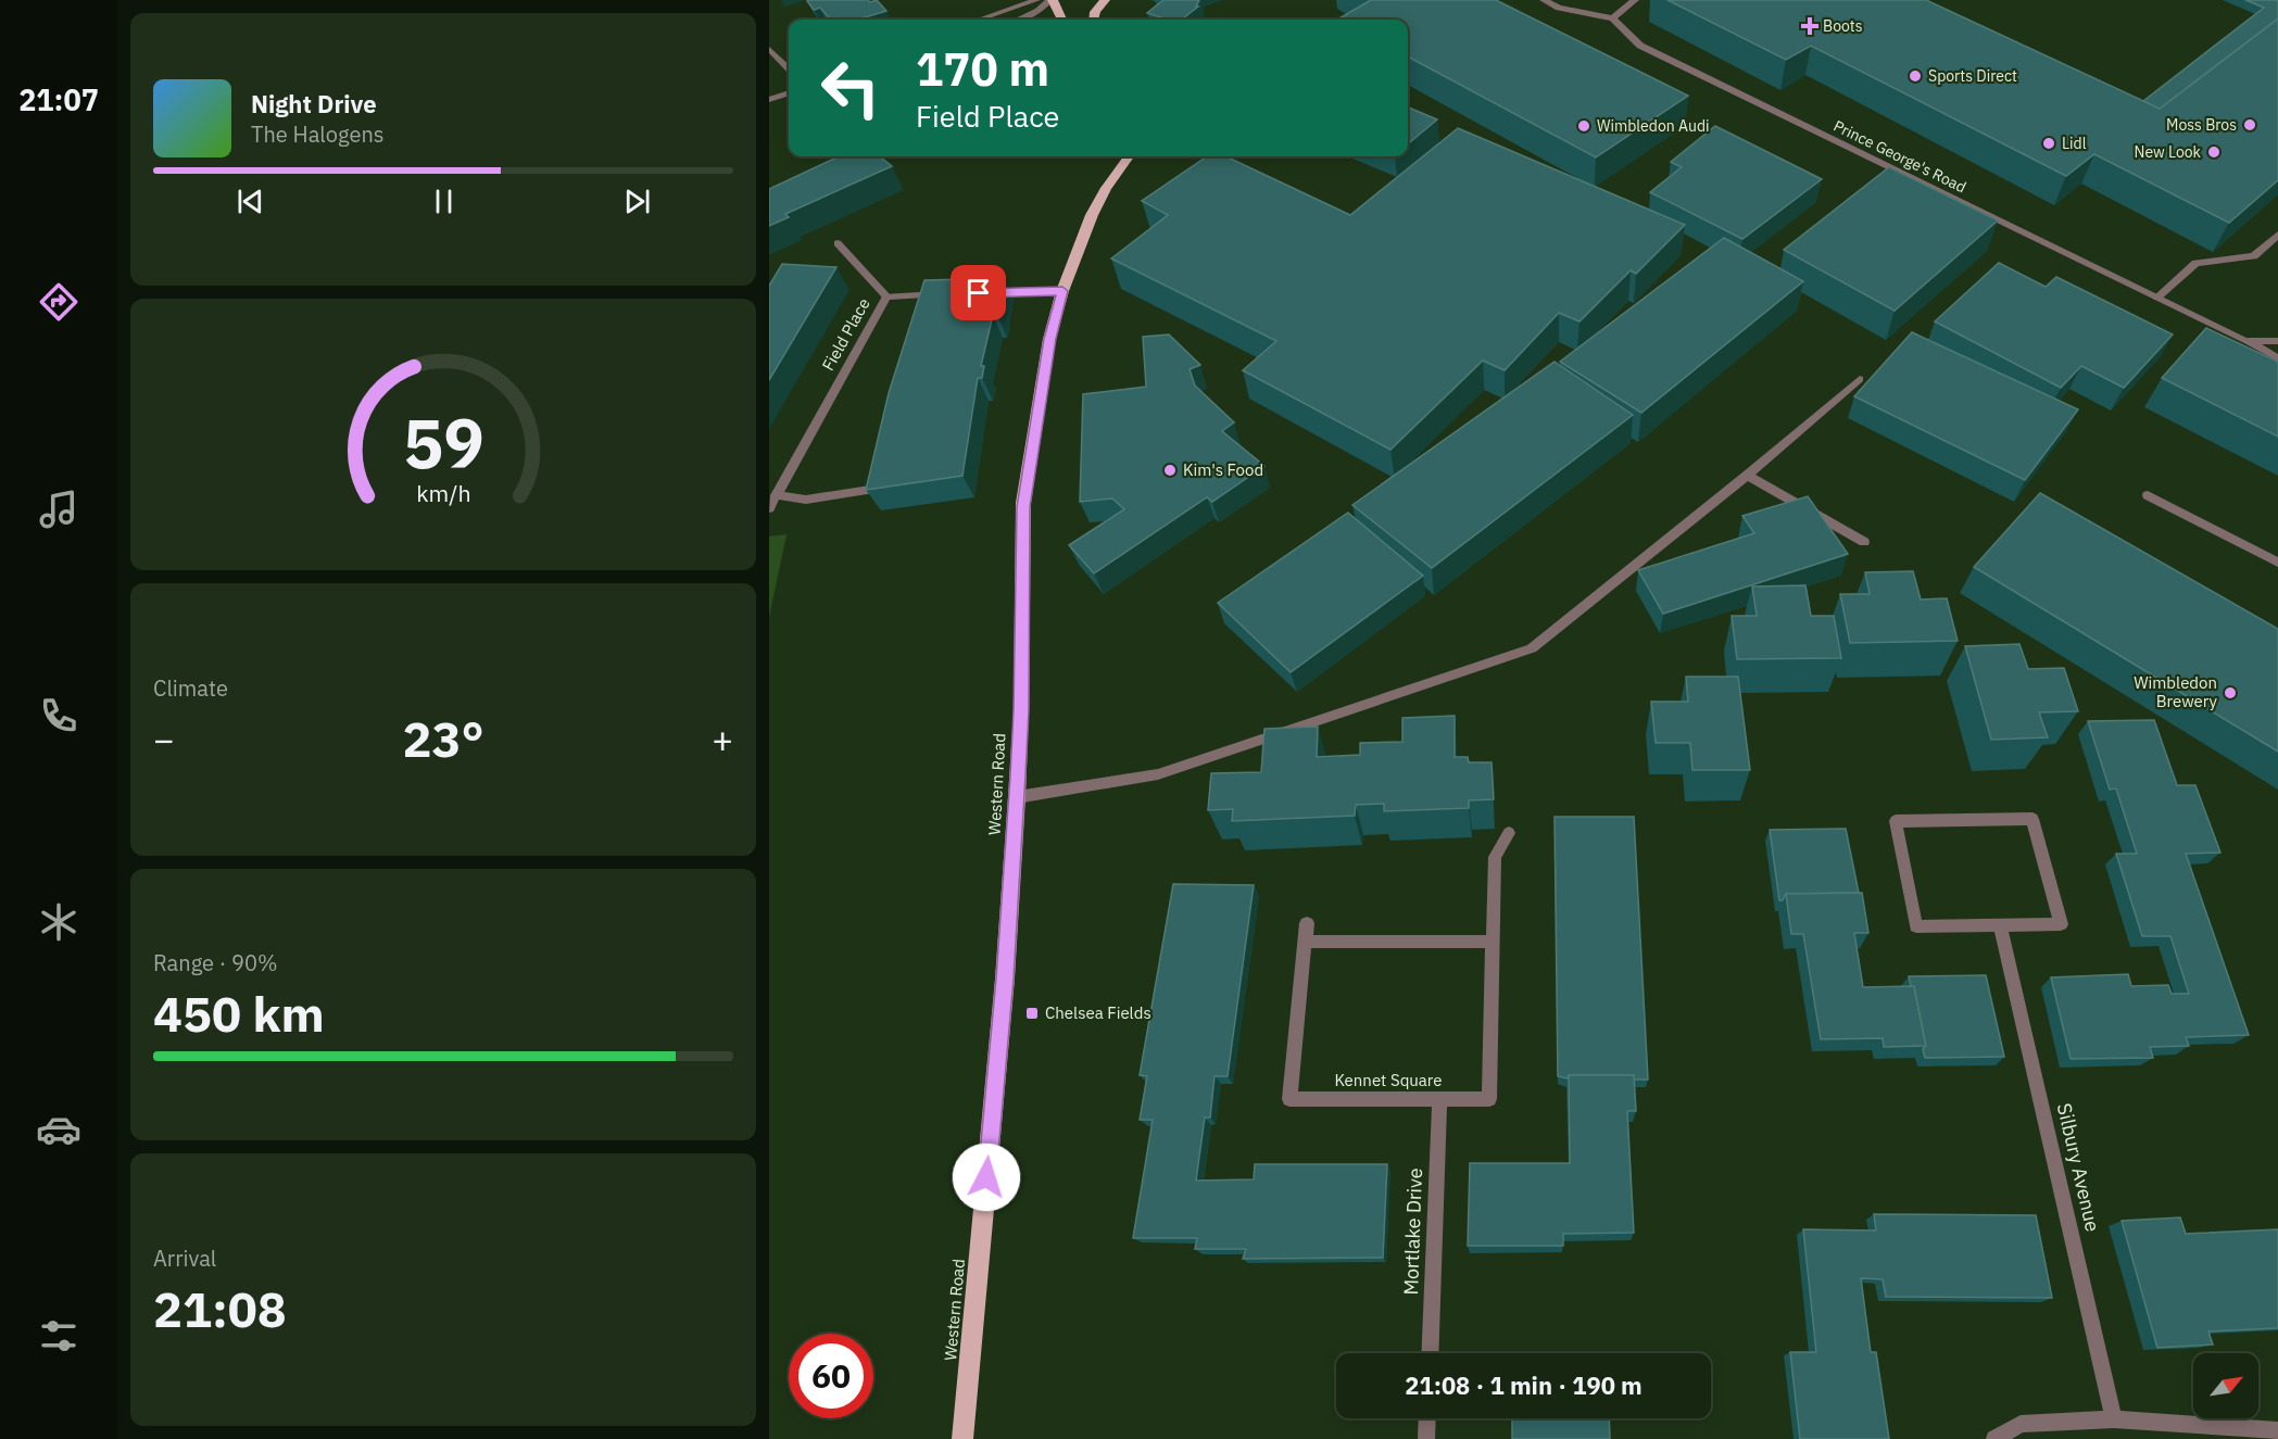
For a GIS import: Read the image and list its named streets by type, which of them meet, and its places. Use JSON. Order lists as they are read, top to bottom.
{
  "streets": {
    "main road": ["Western Road"],
    "street": [
      "Prince George's Road",
      "Field Place",
      "Kennet Square",
      "Silbury Avenue",
      "Mortlake Drive"
    ]
  },
  "crossings": [
    ["Kennet Square", "Mortlake Drive"]
  ],
  "places": {
    "health": ["Boots"],
    "other": [
      "Sports Direct",
      "Moss Bros",
      "Wimbledon Audi",
      "Lidl",
      "New Look",
      "Kim's Food",
      "Wimbledon Brewery"
    ],
    "transit": ["Chelsea Fields"]
  },
  "north": "top right",
  "page": {
    "tabs": "21:07",
    "turn": ["170 m", "Field Place"],
    "song": ["Night Drive", "The Halogens"],
    "tile": [
      "Climate",
      ["Range · 90%", "450 km"],
      ["Arrival", "21:08"]
    ],
    "heat": ["−", "23°", "+"],
    "limit": "60",
    "trip": "21:08 · 1 min · 190 m",
    "gauge": ["59", "km/h"]
  }
}
